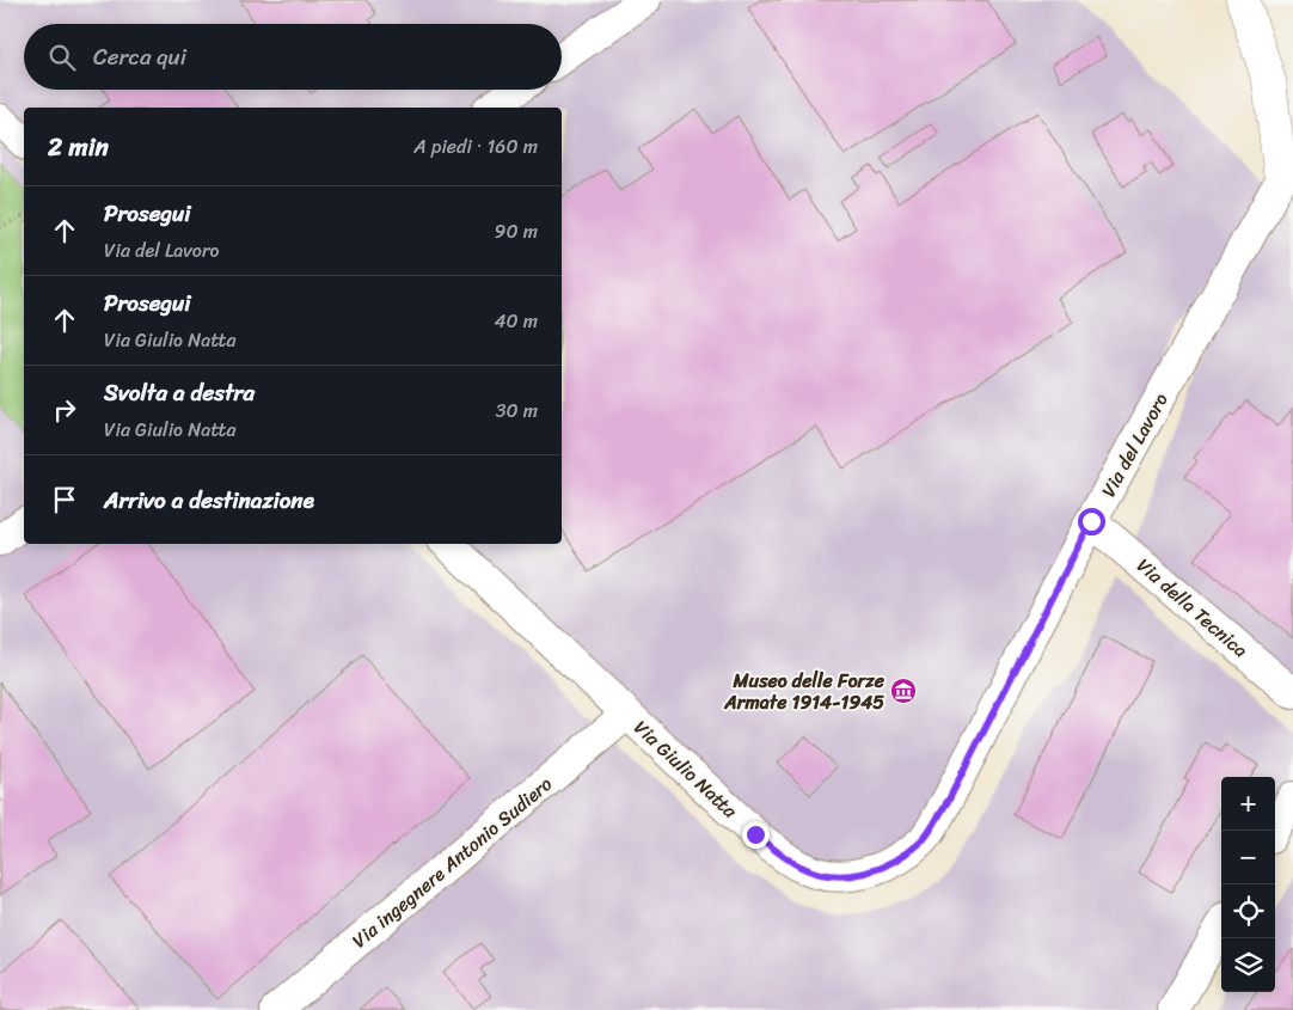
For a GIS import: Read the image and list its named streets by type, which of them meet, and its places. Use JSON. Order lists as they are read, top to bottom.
{
  "streets": {
    "street": [
      "Via del Lavoro",
      "Via della Tecnica",
      "Via Giulio Natta",
      "Via ingegnere Antonio Sudiero"
    ]
  },
  "crossings": [
    ["Via del Lavoro", "Via della Tecnica"],
    ["Via del Lavoro", "Via Giulio Natta"],
    ["Via Giulio Natta", "Via ingegnere Antonio Sudiero"]
  ],
  "places": {
    "museum": ["Museo delle Forze Armate 1914-1945"]
  },
  "page": {
    "search": "Cerca qui",
    "heading": ["2 min", "A piedi · 160 m"],
    "list": [
      ["Prosegui", "Via del Lavoro", "90 m"],
      ["Prosegui", "Via Giulio Natta", "40 m"],
      ["Svolta a destra", "Via Giulio Natta", "30 m"],
      "Arrivo a destinazione"
    ],
    "map_buttons": ["+", "−"]
  }
}
